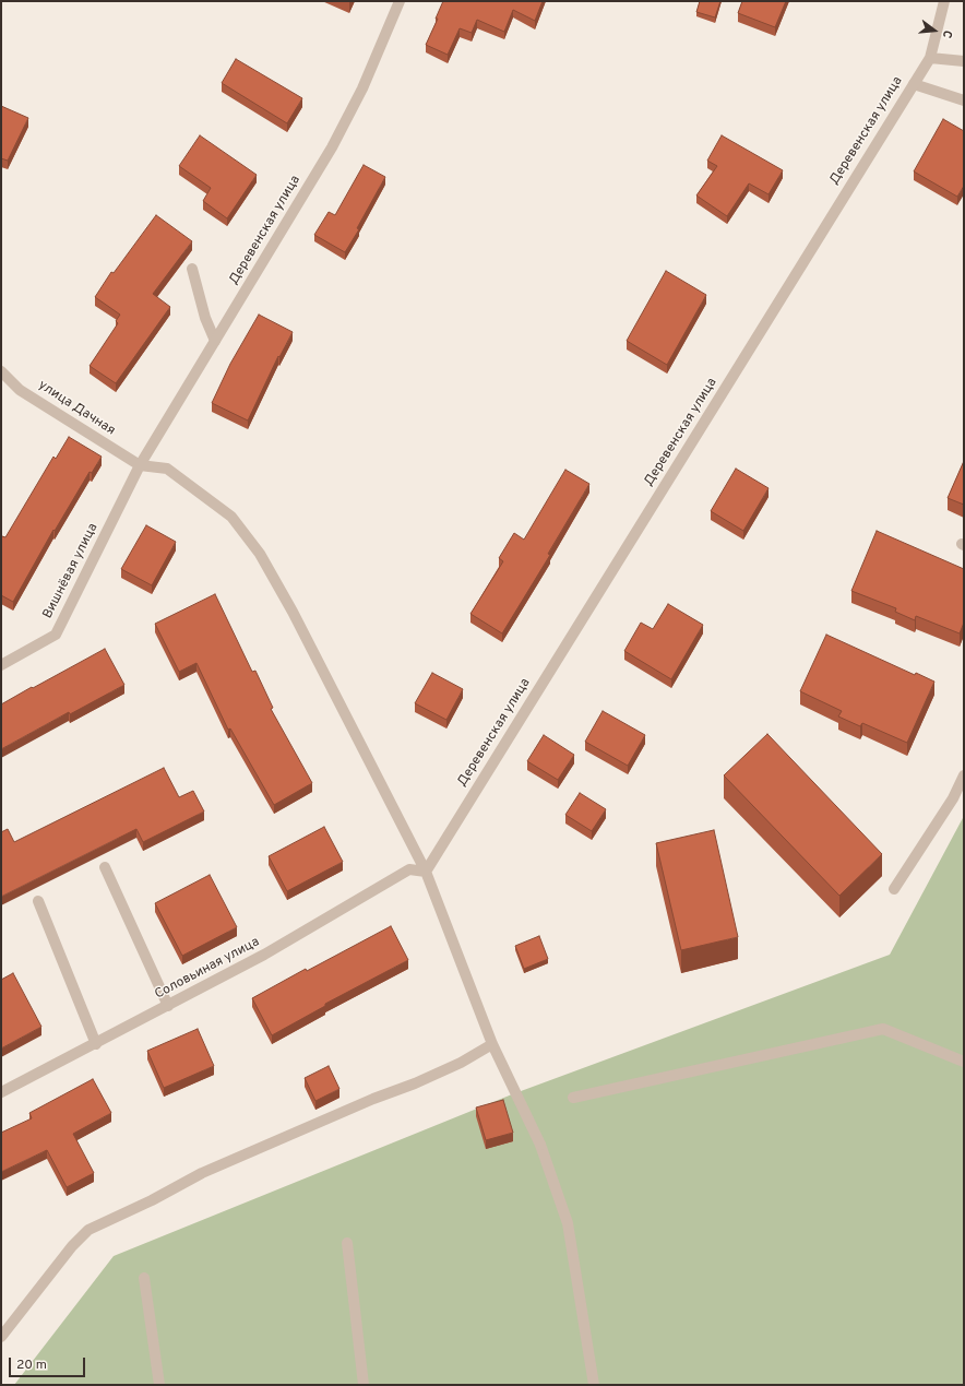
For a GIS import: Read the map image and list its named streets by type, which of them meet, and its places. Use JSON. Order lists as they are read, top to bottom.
{
  "streets": {
    "street": [
      "Деревенская улица",
      "улица Дачная",
      "Вишнёвая улица",
      "Соловьиная улица"
    ]
  },
  "crossings": [
    ["Деревенская улица", "улица Дачная"],
    ["Деревенская улица", "Вишнёвая улица"],
    ["Деревенская улица", "Соловьиная улица"],
    ["улица Дачная", "Вишнёвая улица"]
  ],
  "scale_bar": "20 m",
  "north": "right"
}
